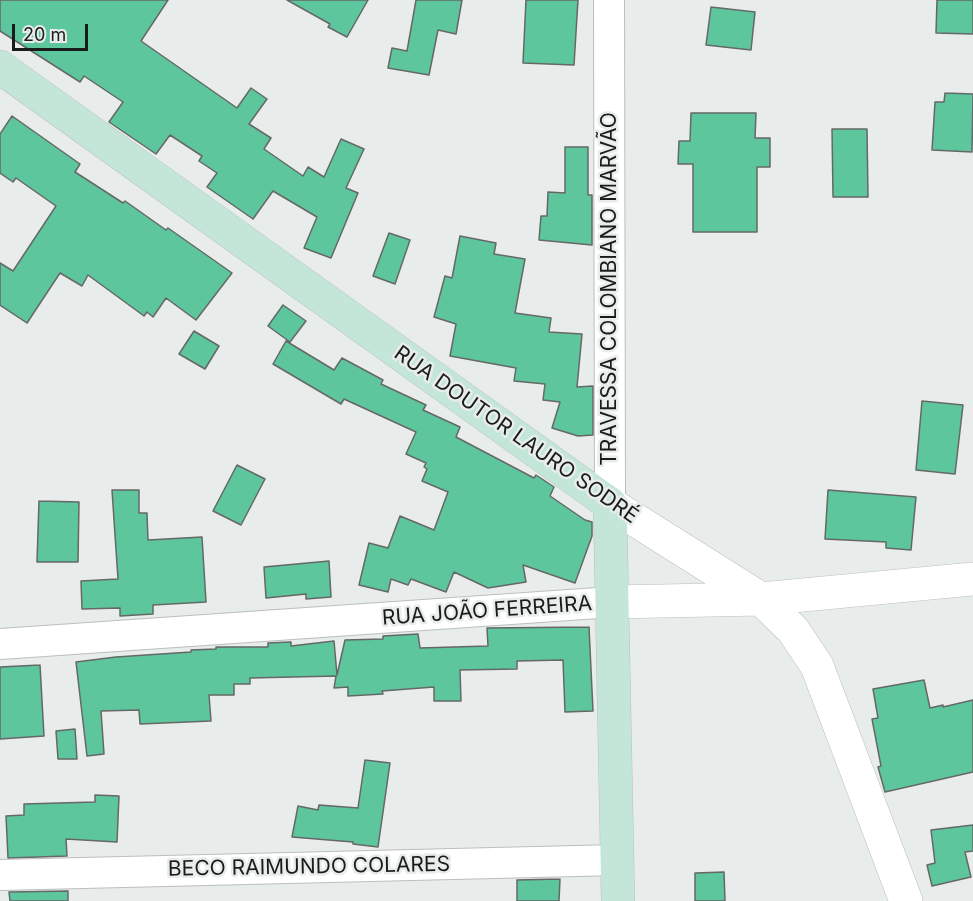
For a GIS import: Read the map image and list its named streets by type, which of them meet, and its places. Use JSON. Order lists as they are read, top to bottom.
{
  "streets": {
    "main road": ["TRAVESSA COLOMBIANO MARVÃO", "RUA DOUTOR LAURO SODRÉ"],
    "street": ["RUA JOÃO FERREIRA", "BECO RAIMUNDO COLARES"]
  },
  "crossings": [
    ["TRAVESSA COLOMBIANO MARVÃO", "RUA DOUTOR LAURO SODRÉ"],
    ["TRAVESSA COLOMBIANO MARVÃO", "RUA JOÃO FERREIRA"],
    ["TRAVESSA COLOMBIANO MARVÃO", "BECO RAIMUNDO COLARES"],
    ["RUA DOUTOR LAURO SODRÉ", "RUA JOÃO FERREIRA"]
  ],
  "scale_bar": "20 m"
}
